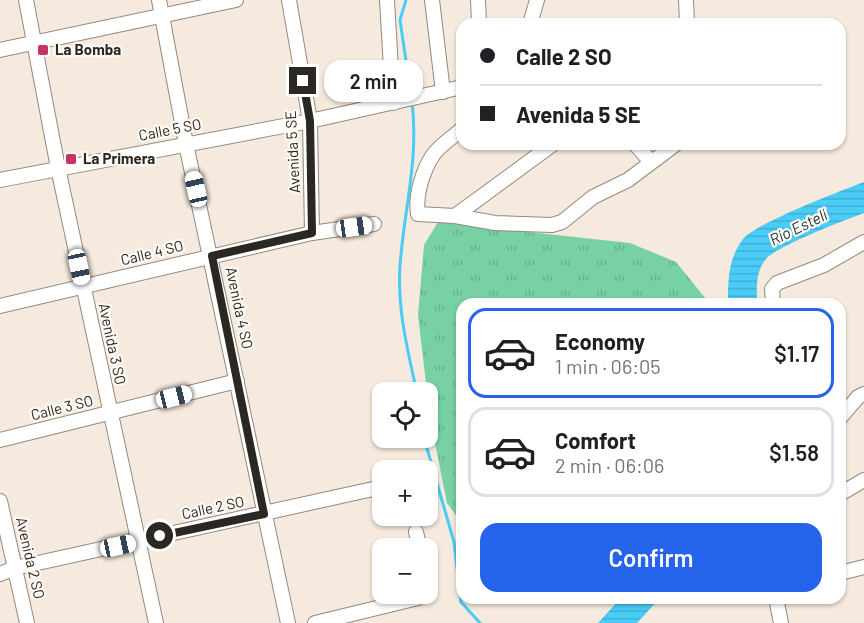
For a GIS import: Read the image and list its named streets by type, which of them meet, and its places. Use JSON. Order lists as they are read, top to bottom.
{
  "streets": {
    "street": [
      "Calle 5 SO",
      "Avenida 5 SE",
      "Calle 4 SO",
      "Avenida 4 SO",
      "Avenida 3 SO",
      "Calle 3 SO",
      "Calle 2 SO",
      "Avenida 2 SO"
    ]
  },
  "crossings": [
    ["Calle 5 SO", "Avenida 5 SE"],
    ["Calle 5 SO", "Avenida 4 SO"],
    ["Calle 5 SO", "Avenida 3 SO"],
    ["Avenida 5 SE", "Calle 4 SO"],
    ["Calle 4 SO", "Avenida 4 SO"],
    ["Calle 4 SO", "Avenida 3 SO"],
    ["Avenida 4 SO", "Calle 3 SO"],
    ["Avenida 4 SO", "Calle 2 SO"],
    ["Avenida 3 SO", "Calle 3 SO"],
    ["Avenida 3 SO", "Calle 2 SO"],
    ["Calle 2 SO", "Avenida 2 SO"]
  ],
  "water": ["Río Estelí"],
  "places": {
    "transit": ["La Bomba", "La Primera"]
  },
  "page": {
    "banner": ["Calle 2 SO", "Avenida 5 SE"],
    "bubble": "2 min",
    "list": [
      {
        "name": "Economy",
        "note": "1 min · 06:05",
        "value": "$1.17"
      },
      {
        "name": "Comfort",
        "note": "2 min · 06:06",
        "value": "$1.58"
      }
    ],
    "map_buttons": ["+", "−"],
    "buttons": "Confirm"
  }
}
